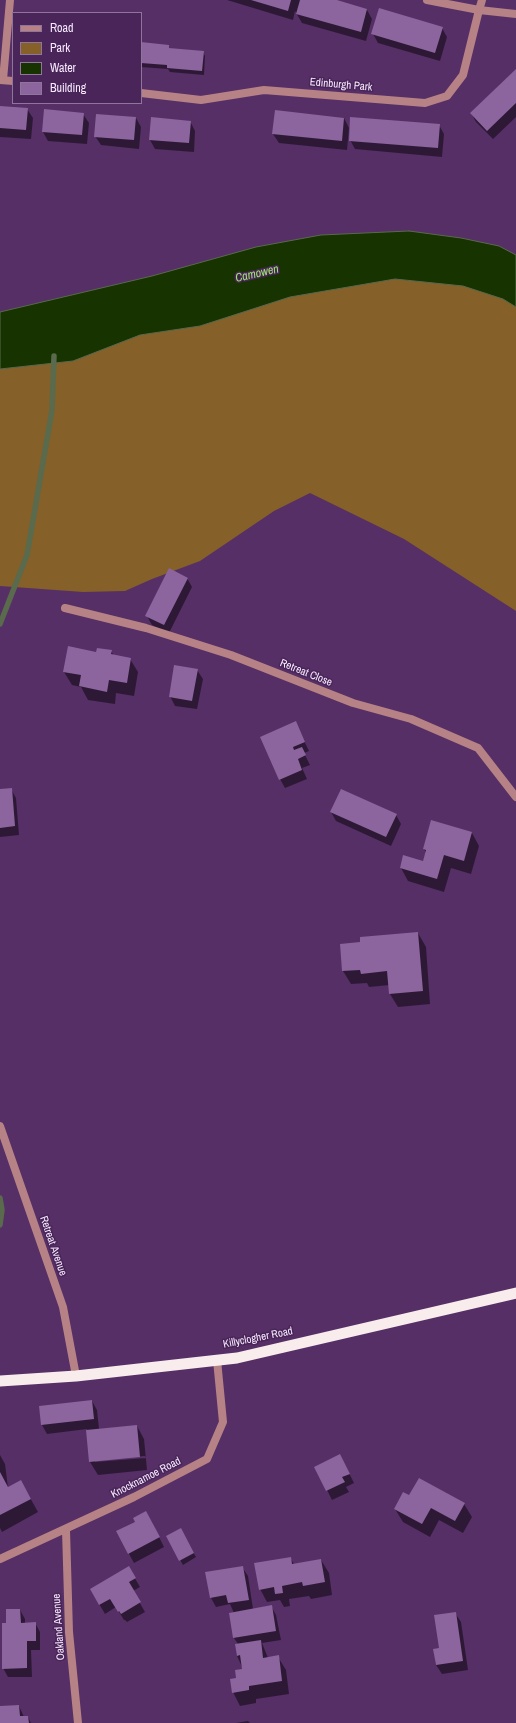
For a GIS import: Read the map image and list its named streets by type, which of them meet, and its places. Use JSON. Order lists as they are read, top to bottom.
{
  "streets": {
    "highway": ["Killyclogher Road"],
    "street": [
      "Edinburgh Park",
      "Retreat Close",
      "Retreat Avenue",
      "Knocknamoe Road",
      "Oakland Avenue"
    ]
  },
  "crossings": [
    ["Retreat Avenue", "Killyclogher Road"],
    ["Killyclogher Road", "Knocknamoe Road"],
    ["Knocknamoe Road", "Oakland Avenue"]
  ],
  "water": ["Camowen"],
  "legend": [
    "Road",
    "Park",
    "Water",
    "Building"
  ]
}
